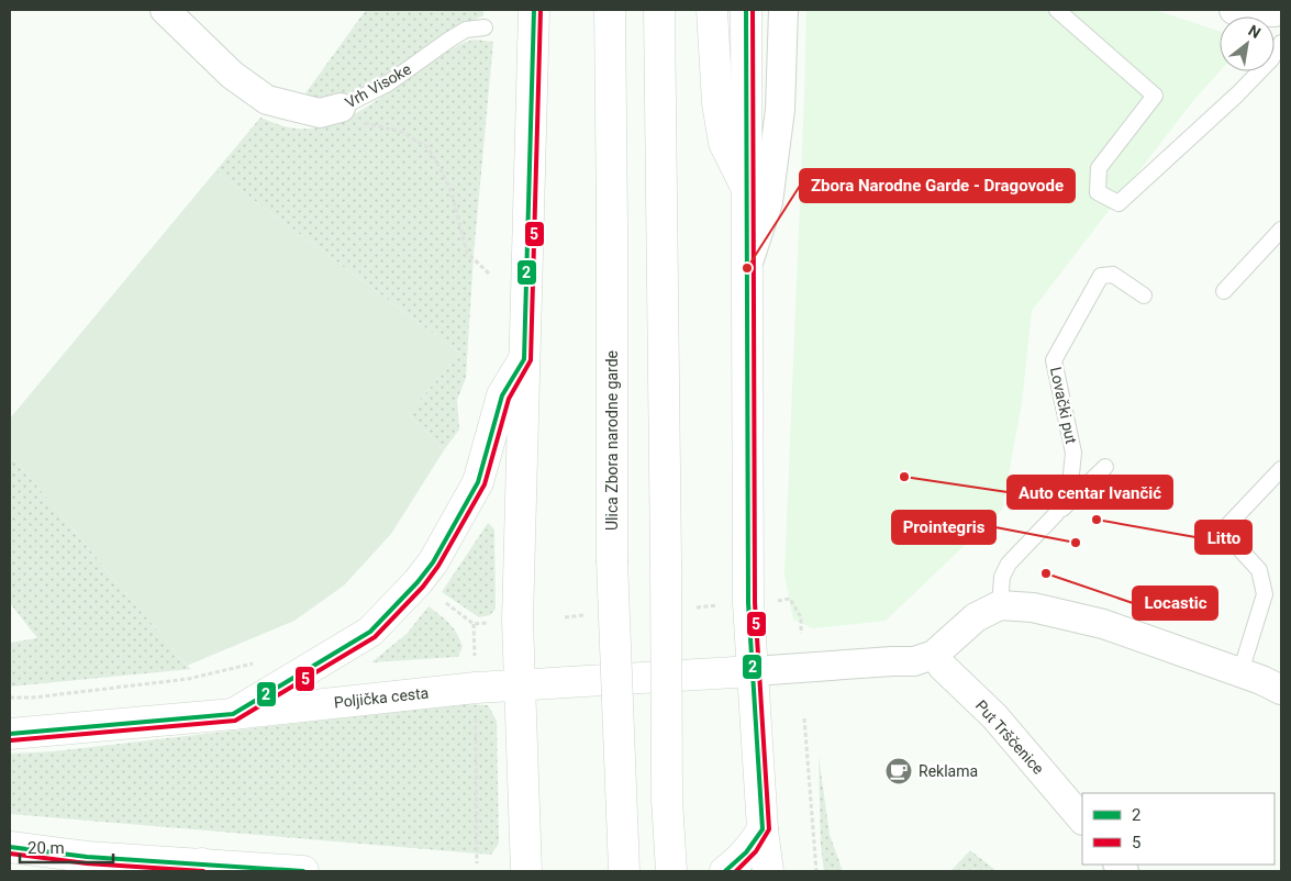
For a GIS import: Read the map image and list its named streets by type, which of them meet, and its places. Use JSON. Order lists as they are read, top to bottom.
{
  "streets": {
    "main road": ["Ulica Zbora narodne garde", "Poljička cesta"],
    "street": ["Vrh Visoke", "Put Trščenice"],
    "lane": ["Lovački put"]
  },
  "places": {
    "other": [
      "Zbora Narodne Garde - Dragovode",
      "Auto centar Ivančić",
      "Litto",
      "Prointegris",
      "Locastic"
    ],
    "cafe": ["Reklama"]
  },
  "lines": ["transit line 2", "transit line 5"],
  "legend": ["2", "5"],
  "scale_bar": "20 m",
  "north": "top right"
}
